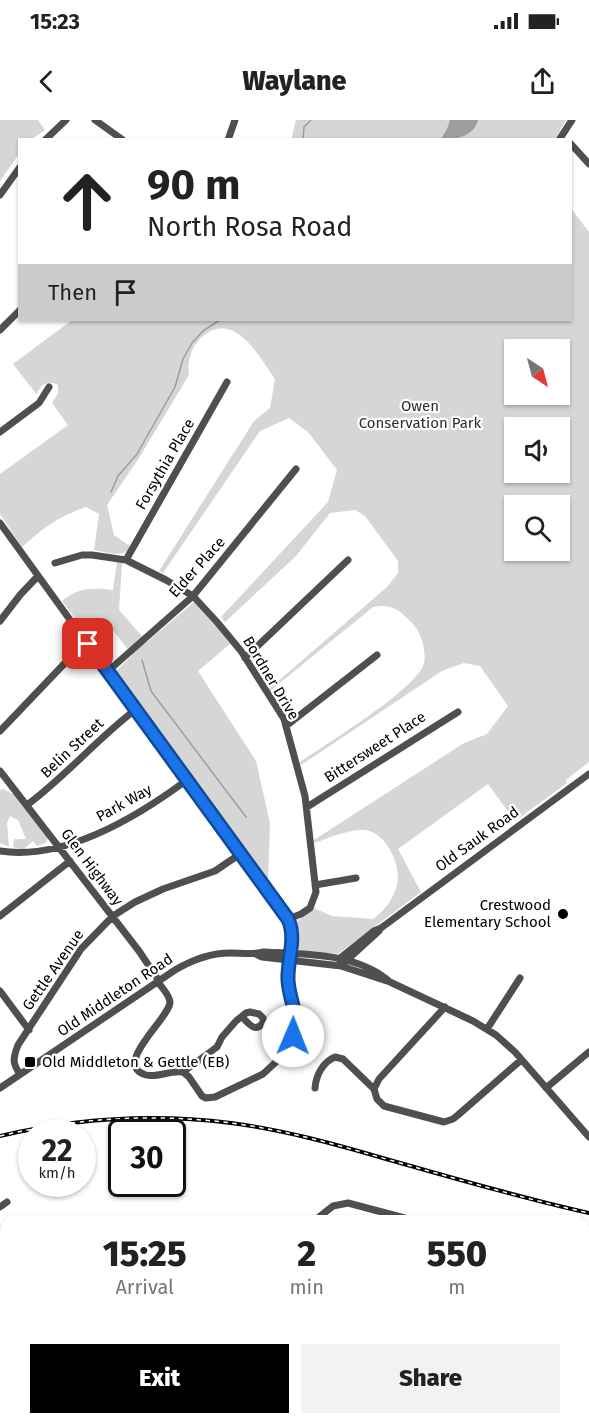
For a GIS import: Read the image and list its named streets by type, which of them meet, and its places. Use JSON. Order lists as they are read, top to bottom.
{
  "streets": {
    "street": [
      "Forsythia Place",
      "Elder Place",
      "Bordner Drive",
      "Bittersweet Place",
      "Belin Street",
      "Park Way",
      "Old Sauk Road",
      "Glen Highway",
      "Gettle Avenue",
      "Old Middleton Road"
    ]
  },
  "crossings": [
    ["Forsythia Place", "Bordner Drive"],
    ["Elder Place", "Bordner Drive"],
    ["Bordner Drive", "Bittersweet Place"],
    ["Belin Street", "Glen Highway"],
    ["Park Way", "Glen Highway"],
    ["Old Sauk Road", "Old Middleton Road"],
    ["Glen Highway", "Gettle Avenue"],
    ["Glen Highway", "Old Middleton Road"],
    ["Gettle Avenue", "Old Middleton Road"]
  ],
  "parks": ["Owen Conservation Park"],
  "places": {
    "other": ["Crestwood Elementary School"],
    "transit": ["Old Middleton & Gettle (EB)"]
  },
  "north": "bottom right",
  "page": {
    "status": "15:23",
    "header": "Waylane",
    "turn": ["90 m", "North Rosa Road"],
    "then": "Then",
    "speed": "22 km/h",
    "limit": "30",
    "eta": [
      "15:25",
      "Arrival",
      "2",
      "min",
      "550",
      "m"
    ],
    "buttons": ["Exit", "Share"]
  }
}
